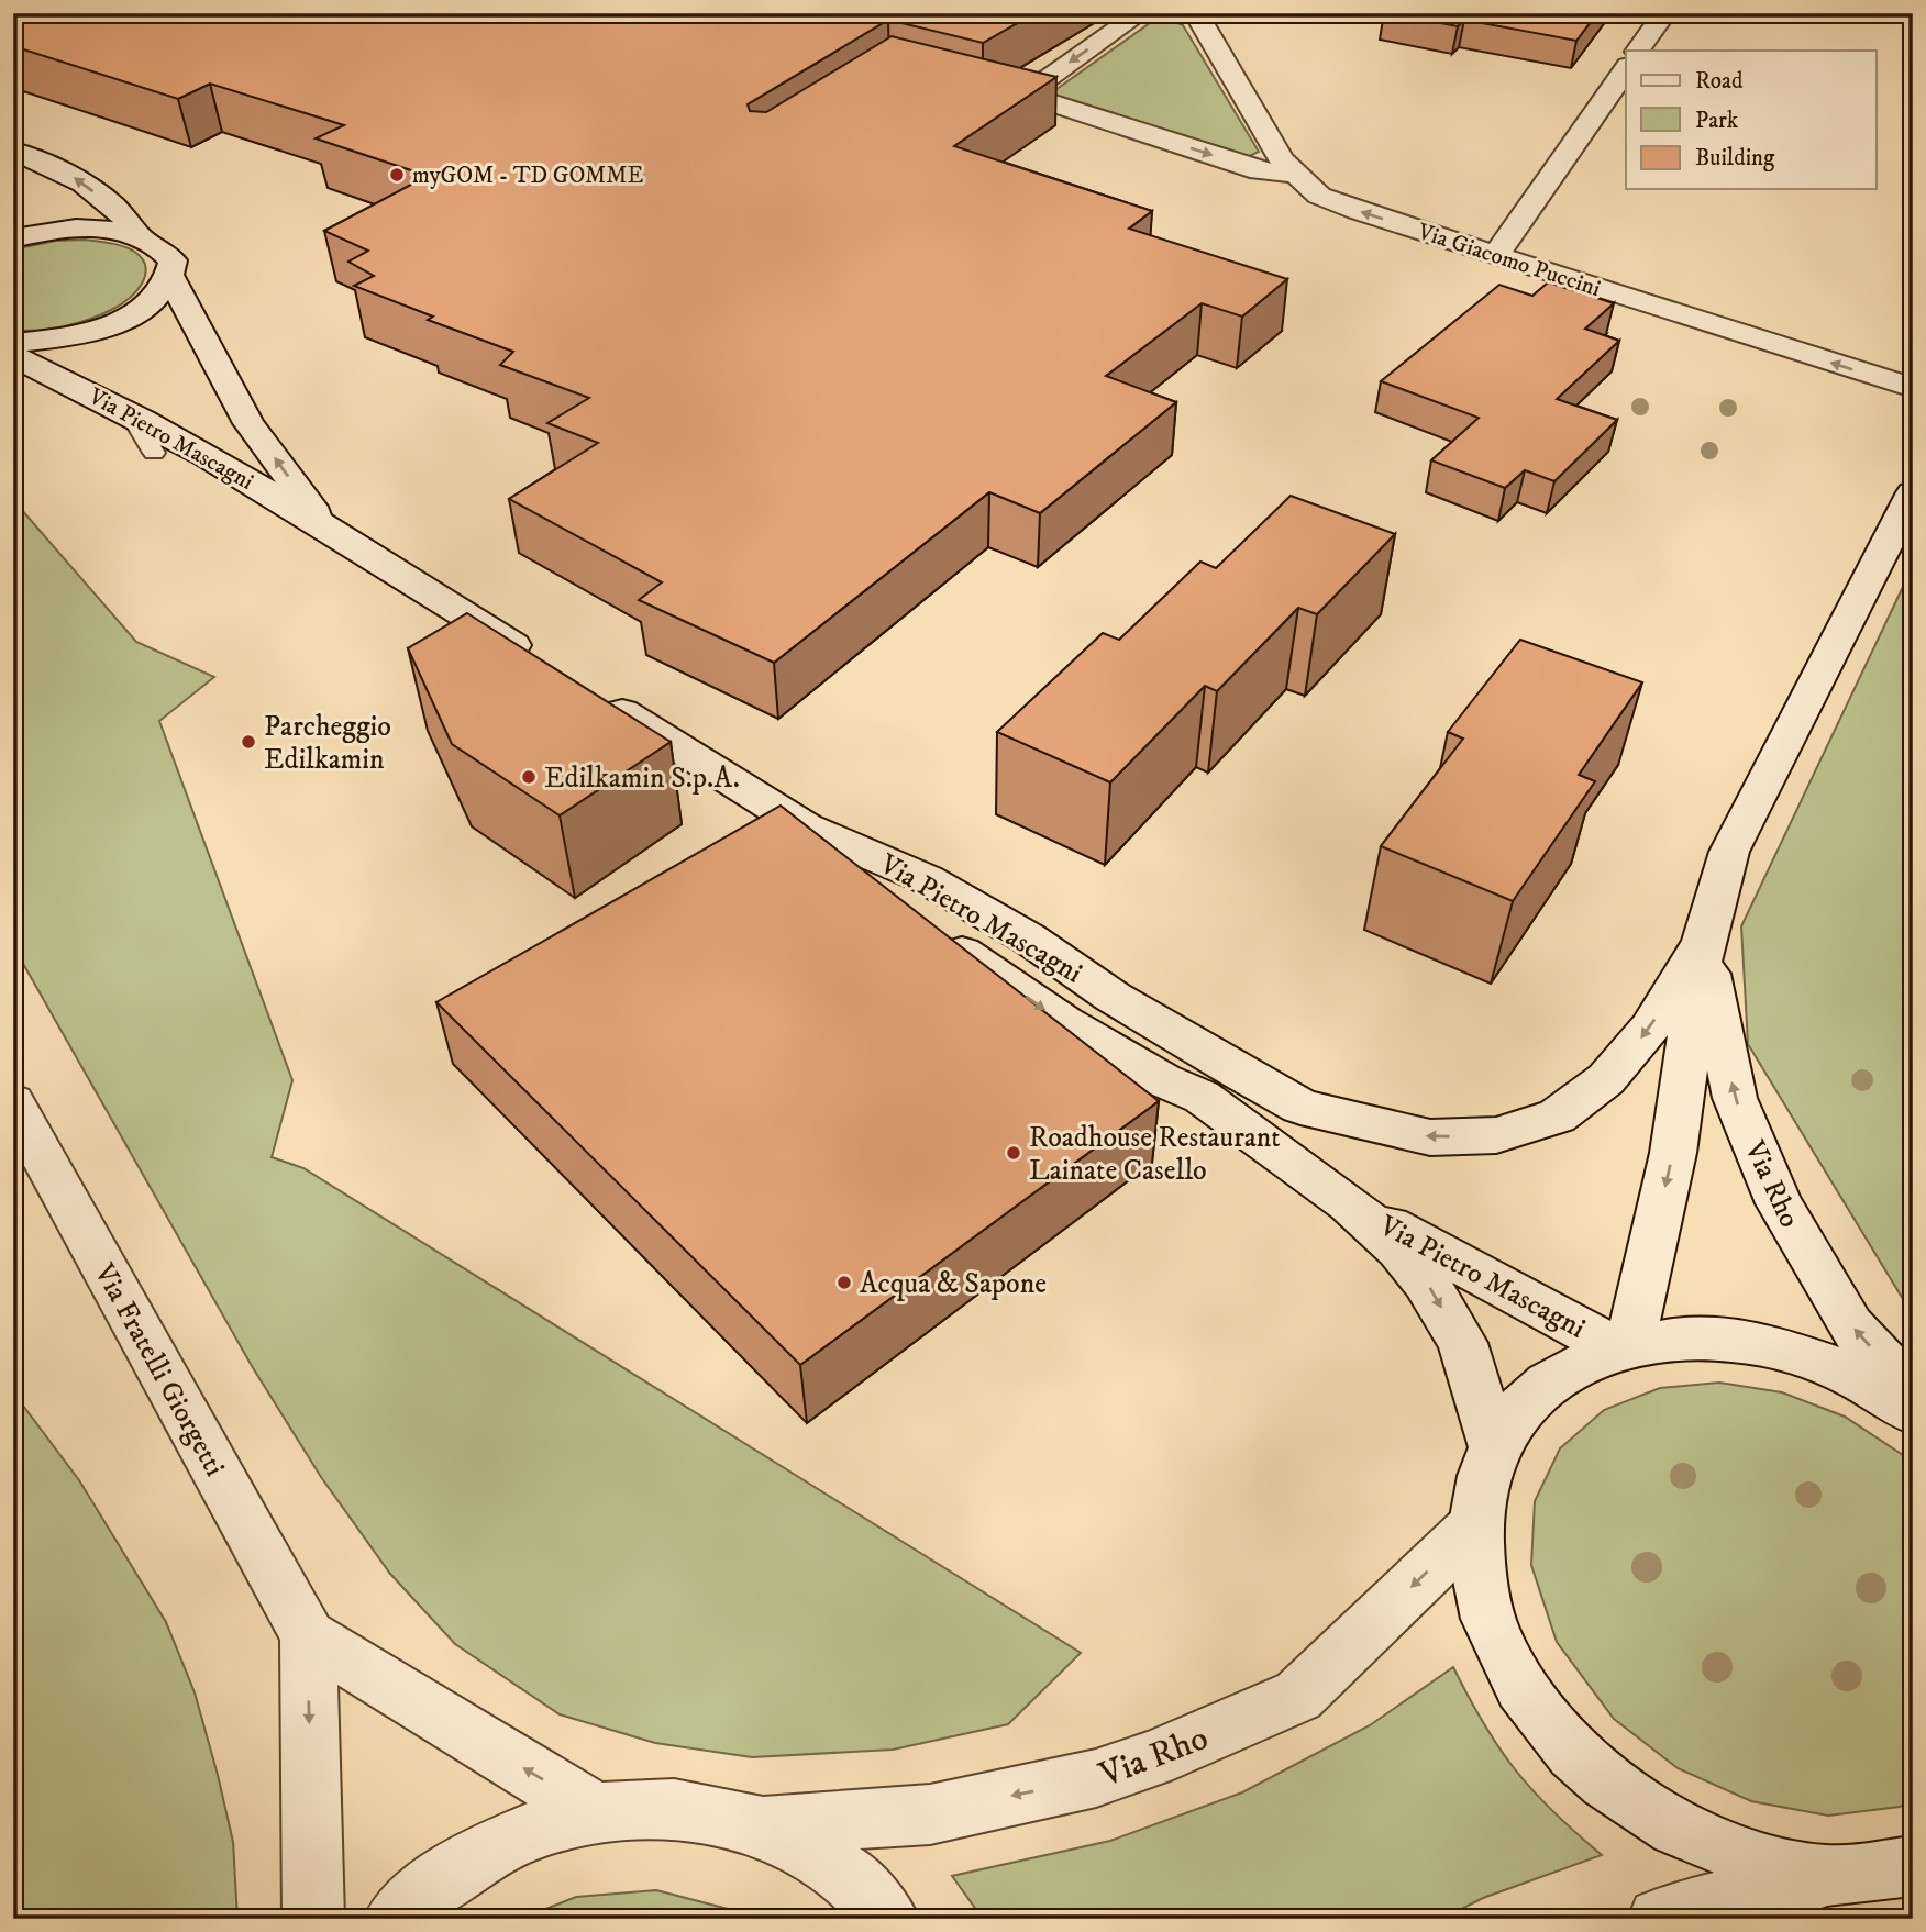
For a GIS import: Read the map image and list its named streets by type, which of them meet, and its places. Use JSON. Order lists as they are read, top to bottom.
{
  "streets": {
    "main road": [
      "Via Giacomo Puccini",
      "Via Pietro Mascagni",
      "Via Rho",
      "Via Fratelli Giorgetti"
    ]
  },
  "crossings": [
    ["Via Pietro Mascagni", "Via Rho"]
  ],
  "one_way": ["Via Giacomo Puccini"],
  "places": [
    "myGOM - TD GOMME",
    "Parcheggio Edilkamin",
    "Edilkamin S.p.A.",
    "Roadhouse Restaurant Lainate Casello",
    "Acqua & Sapone"
  ],
  "legend": ["Road", "Park", "Building"]
}
